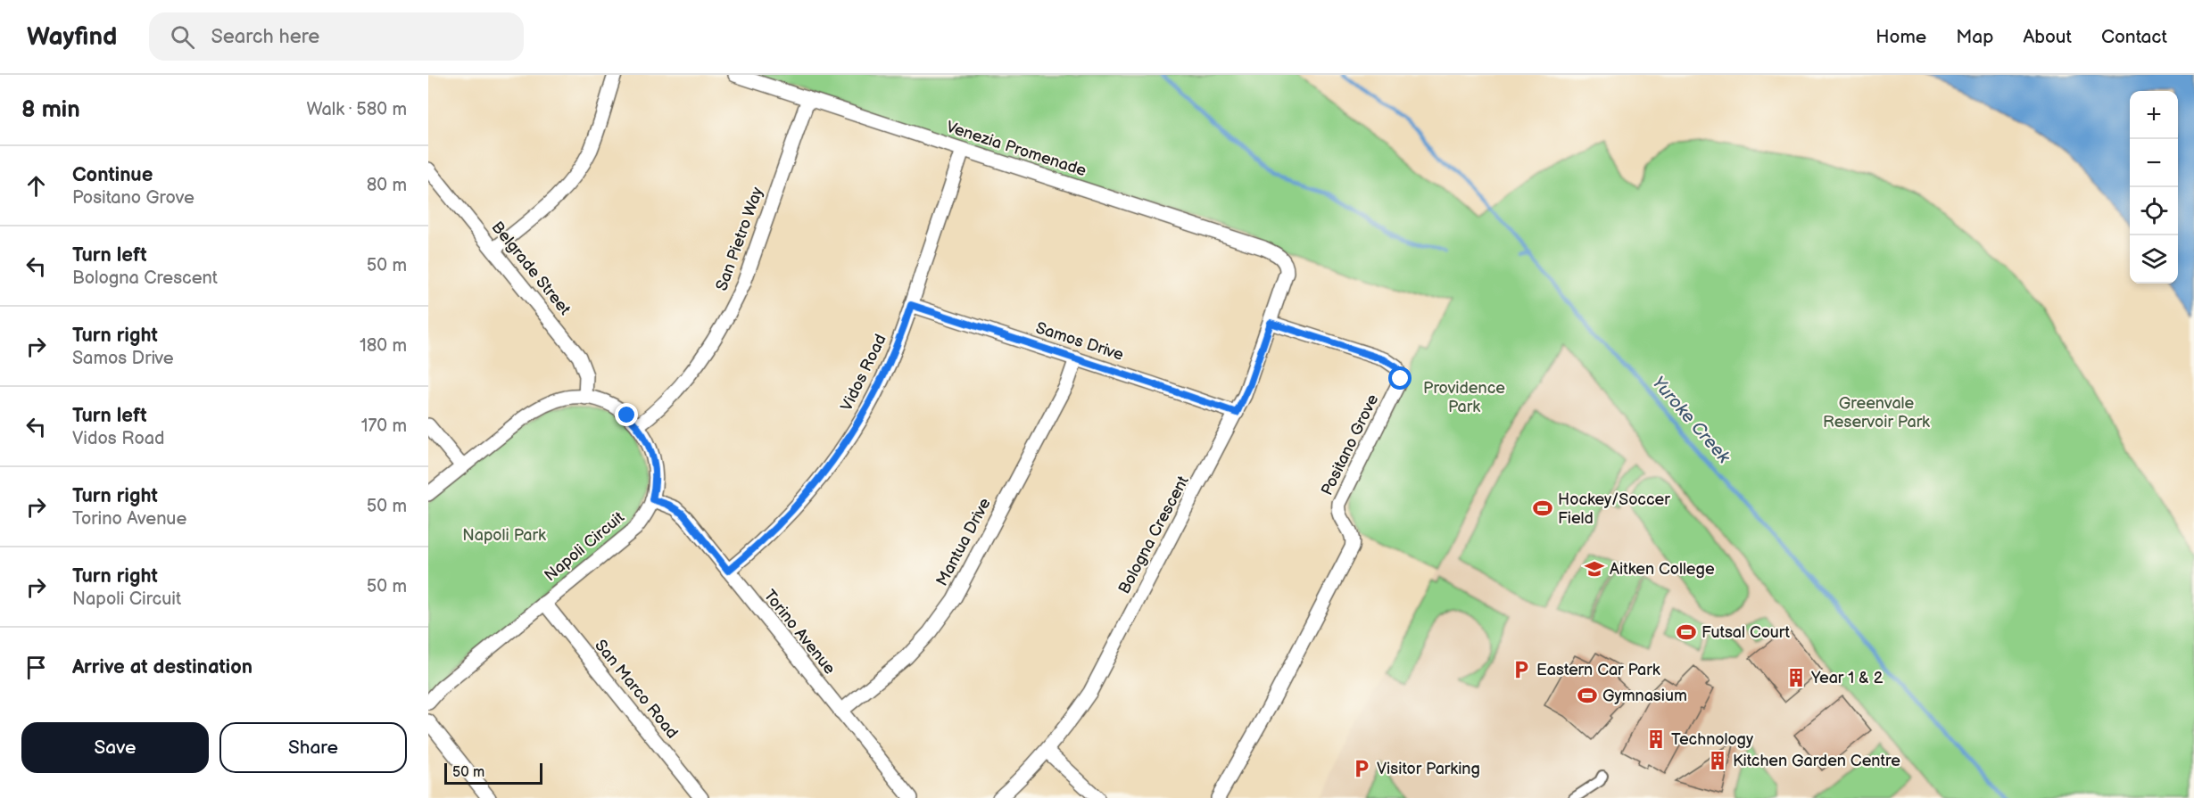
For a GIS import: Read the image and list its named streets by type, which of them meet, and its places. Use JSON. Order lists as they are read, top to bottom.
{
  "streets": {
    "street": [
      "Venezia Promenade",
      "San Pietro Way",
      "Belgrade Street",
      "Samos Drive",
      "Vidos Road",
      "Positano Grove",
      "Bologna Crescent",
      "Mantua Drive",
      "Napoli Circuit",
      "Torino Avenue",
      "San Marco Road"
    ]
  },
  "crossings": [
    ["Venezia Promenade", "San Pietro Way"],
    ["Venezia Promenade", "Vidos Road"],
    ["Venezia Promenade", "Bologna Crescent"],
    ["San Pietro Way", "Napoli Circuit"],
    ["Belgrade Street", "Napoli Circuit"],
    ["Samos Drive", "Vidos Road"],
    ["Samos Drive", "Bologna Crescent"],
    ["Samos Drive", "Mantua Drive"],
    ["Vidos Road", "Torino Avenue"],
    ["Positano Grove", "Bologna Crescent"],
    ["Mantua Drive", "Torino Avenue"],
    ["Napoli Circuit", "Torino Avenue"],
    ["Napoli Circuit", "San Marco Road"]
  ],
  "water": ["Yuroke Creek"],
  "parks": ["Providence Park", "Greenvale Reservoir Park", "Napoli Park"],
  "places": {
    "sports": ["Hockey/Soccer Field", "Futsal Court", "Gymnasium"],
    "school or university": ["Aitken College"],
    "parking": ["Eastern Car Park", "Visitor Parking"],
    "building": ["Year 1 & 2", "Technology", "Kitchen Garden Centre"]
  },
  "scale_bar": "50 m",
  "page": {
    "header": "Wayfind",
    "search": "Search here",
    "nav": [
      "Home",
      "Map",
      "About",
      "Contact"
    ],
    "heading": ["8 min", "Walk · 580 m"],
    "map_buttons": ["+", "−"],
    "list": [
      ["Continue", "Positano Grove", "80 m"],
      ["Turn left", "Bologna Crescent", "50 m"],
      ["Turn right", "Samos Drive", "180 m"],
      ["Turn left", "Vidos Road", "170 m"],
      ["Turn right", "Torino Avenue", "50 m"],
      ["Turn right", "Napoli Circuit", "50 m"],
      "Arrive at destination"
    ],
    "buttons": ["Save", "Share"],
    "scale": "50 m"
  }
}
